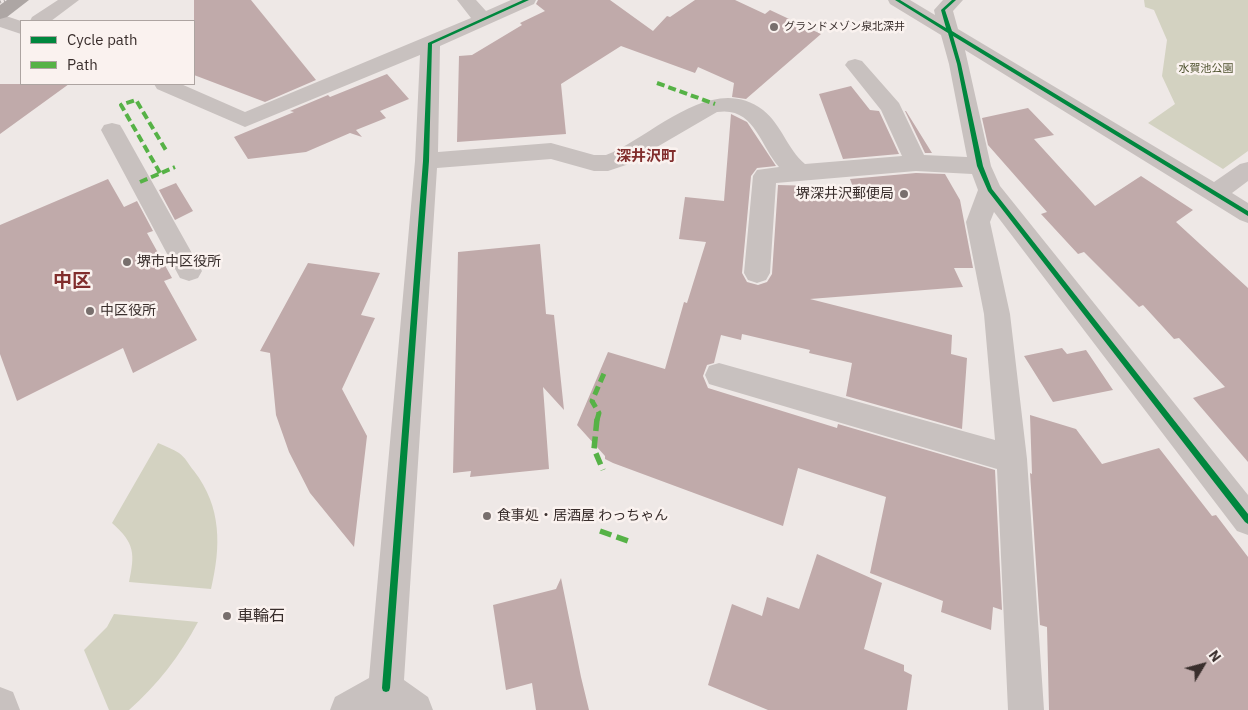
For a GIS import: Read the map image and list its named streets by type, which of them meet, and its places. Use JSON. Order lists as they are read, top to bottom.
{
  "districts": ["深井沢町", "中区"],
  "parks": ["水賀池公園"],
  "places": [
    "グランドメゾン泉北深井",
    "堺深井沢郵便局",
    "堺市中区役所",
    "中区役所",
    "食事処・居酒屋 わっちゃん",
    "車輪石"
  ],
  "legend": ["Cycle path", "Path"],
  "north": "top right"
}
